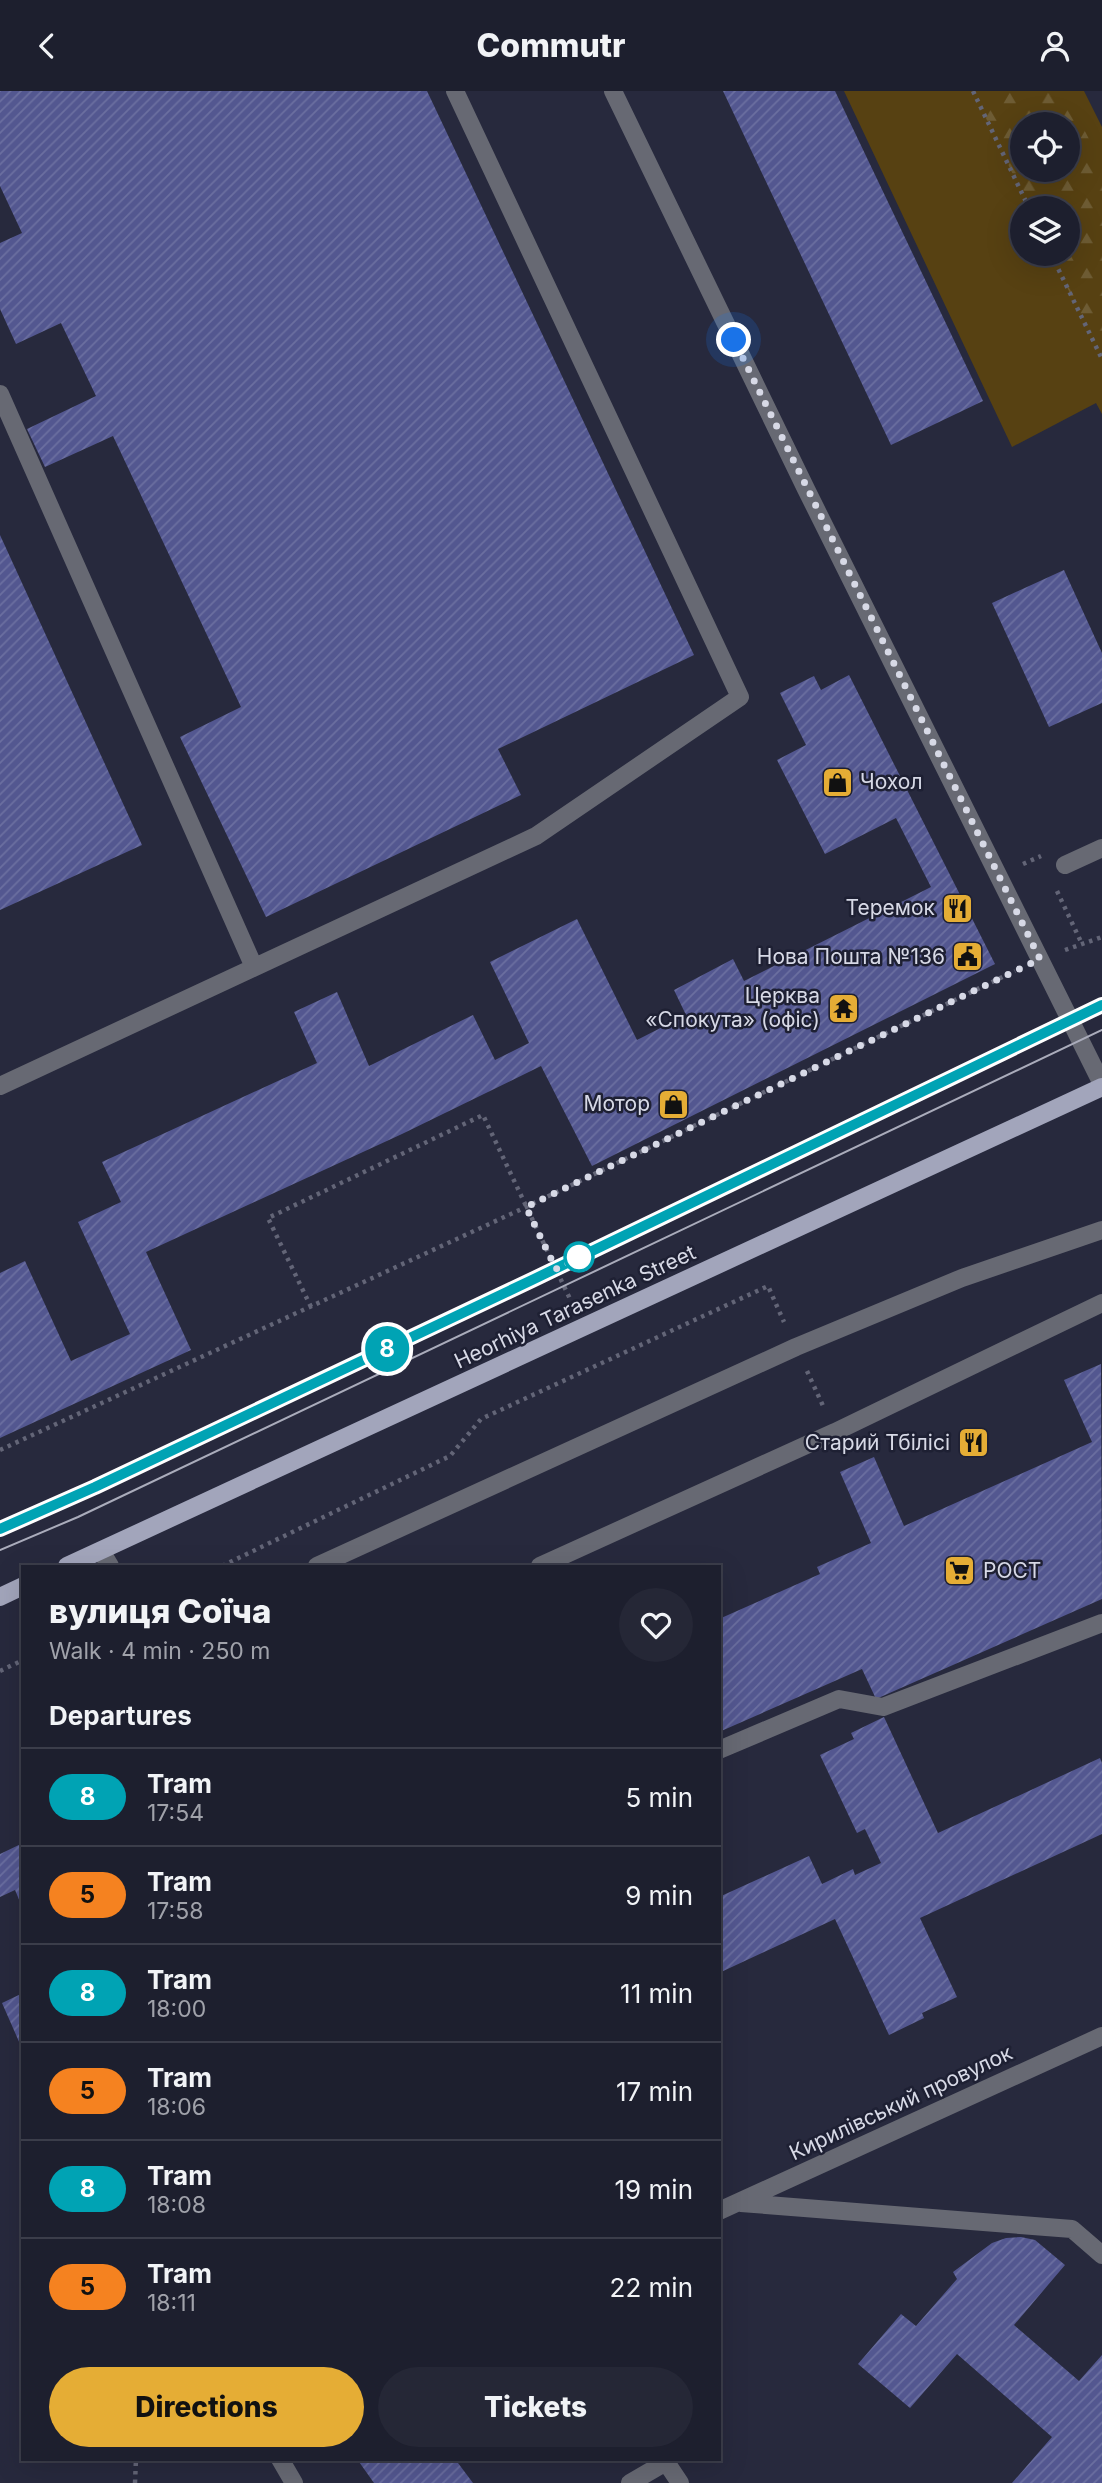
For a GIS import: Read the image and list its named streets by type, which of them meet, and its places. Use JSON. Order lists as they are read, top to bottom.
{
  "streets": {
    "main road": ["Heorhiya Tarasenka Street"],
    "street": ["Кирилівський провулок"]
  },
  "places": {
    "shop": ["Чохол", "Мотор"],
    "restaurant": ["Теремок", "Старий Тбілісі"],
    "public building": ["Нова Пошта №136"],
    "temple": ["Церква «Спокута» (офіс)"],
    "supermarket": ["РОСТ"]
  },
  "lines": ["tram line 8"],
  "page": {
    "header": "Commutr",
    "on_map": "8",
    "heading": [
      ["вулиця Соїча", "Walk · 4 min · 250 m"],
      "Departures"
    ],
    "list": [
      {
        "mark": "8",
        "name": "Tram",
        "note": "17:54",
        "value": "5 min"
      },
      {
        "mark": "5",
        "name": "Tram",
        "note": "17:58",
        "value": "9 min"
      },
      {
        "mark": "8",
        "name": "Tram",
        "note": "18:00",
        "value": "11 min"
      },
      {
        "mark": "5",
        "name": "Tram",
        "note": "18:06",
        "value": "17 min"
      },
      {
        "mark": "8",
        "name": "Tram",
        "note": "18:08",
        "value": "19 min"
      },
      {
        "mark": "5",
        "name": "Tram",
        "note": "18:11",
        "value": "22 min"
      }
    ],
    "buttons": ["Directions", "Tickets"]
  }
}
